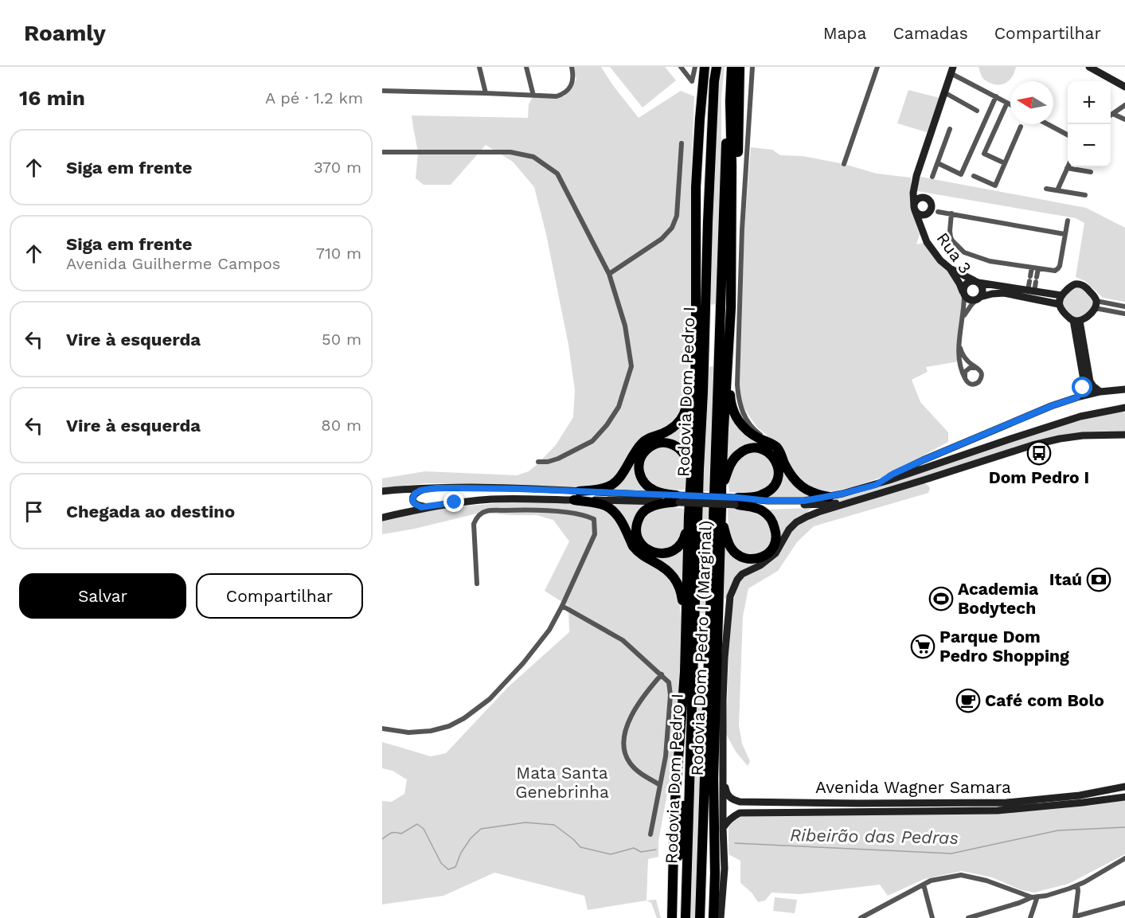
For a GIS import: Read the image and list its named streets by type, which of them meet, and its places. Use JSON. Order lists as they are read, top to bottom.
{
  "streets": {
    "highway": ["Rodovia Dom Pedro I", "Rodovia Dom Pedro I (Marginal)"],
    "main road": ["Rua 3", "Avenida Wagner Samara"]
  },
  "water": ["Ribeirão das Pedras"],
  "parks": ["Mata Santa Genebrinha"],
  "places": {
    "bus stop": ["Dom Pedro I"],
    "bank": ["Itaú"],
    "sports": ["Academia Bodytech"],
    "supermarket": ["Parque Dom Pedro Shopping"],
    "cafe": ["Café com Bolo"]
  },
  "north": "left",
  "page": {
    "header": "Roamly",
    "nav": ["Mapa", "Camadas", "Compartilhar"],
    "heading": ["16 min", "A pé · 1.2 km"],
    "map_buttons": ["+", "−"],
    "list": [
      ["Siga em frente", "370 m"],
      ["Siga em frente", "Avenida Guilherme Campos", "710 m"],
      ["Vire à esquerda", "50 m"],
      ["Vire à esquerda", "80 m"],
      "Chegada ao destino"
    ],
    "buttons": ["Salvar", "Compartilhar"]
  }
}
